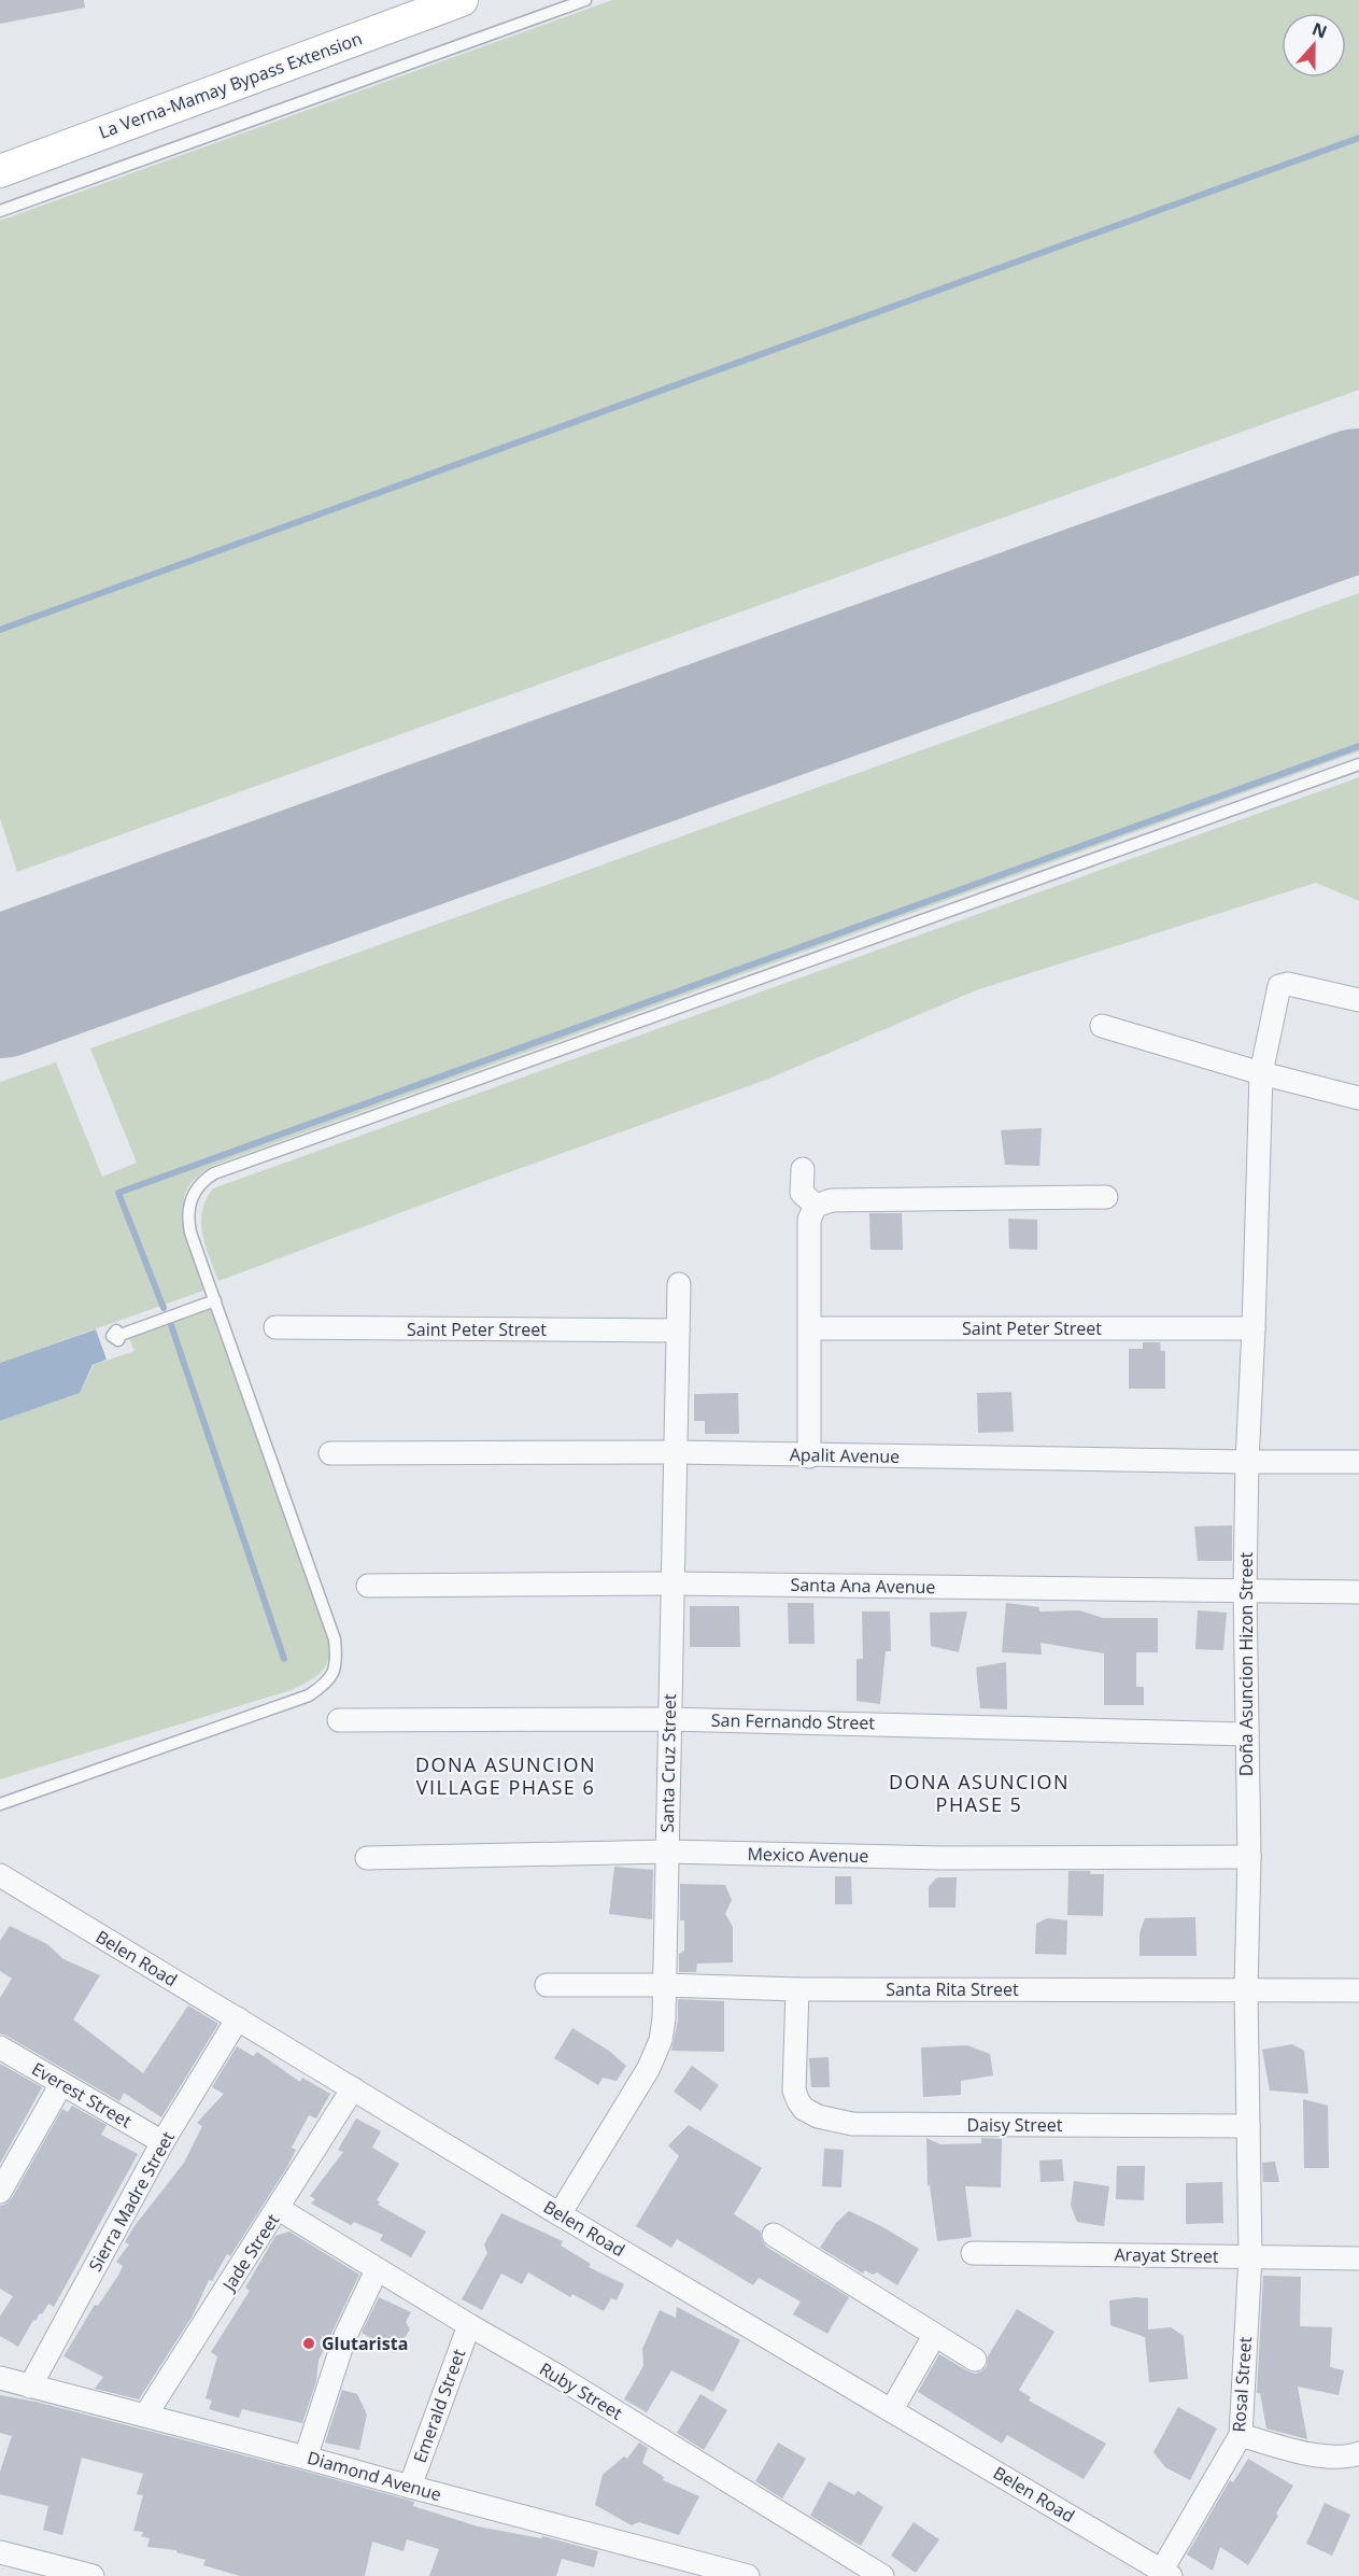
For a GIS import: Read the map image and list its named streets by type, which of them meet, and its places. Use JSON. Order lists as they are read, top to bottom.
{
  "streets": {
    "main road": ["La Verna-Mamay Bypass Extension"],
    "street": [
      "Saint Peter Street",
      "Apalit Avenue",
      "Santa Ana Avenue",
      "Doña Asuncion Hizon Street",
      "San Fernando Street",
      "Santa Cruz Street",
      "Mexico Avenue",
      "Belen Road",
      "Santa Rita Street",
      "Everest Street",
      "Daisy Street",
      "Sierra Madre Street",
      "Jade Street",
      "Arayat Street",
      "Rosal Street",
      "Ruby Street",
      "Emerald Street",
      "Diamond Avenue"
    ]
  },
  "crossings": [
    ["Saint Peter Street", "Doña Asuncion Hizon Street"],
    ["Saint Peter Street", "Santa Cruz Street"],
    ["Apalit Avenue", "Doña Asuncion Hizon Street"],
    ["Apalit Avenue", "Santa Cruz Street"],
    ["Santa Ana Avenue", "Doña Asuncion Hizon Street"],
    ["Santa Ana Avenue", "Santa Cruz Street"],
    ["Doña Asuncion Hizon Street", "San Fernando Street"],
    ["Doña Asuncion Hizon Street", "Mexico Avenue"],
    ["Doña Asuncion Hizon Street", "Santa Rita Street"],
    ["Doña Asuncion Hizon Street", "Daisy Street"],
    ["Doña Asuncion Hizon Street", "Arayat Street"],
    ["Doña Asuncion Hizon Street", "Rosal Street"],
    ["San Fernando Street", "Santa Cruz Street"],
    ["Santa Cruz Street", "Mexico Avenue"],
    ["Santa Cruz Street", "Belen Road"],
    ["Santa Cruz Street", "Santa Rita Street"],
    ["Belen Road", "Sierra Madre Street"],
    ["Belen Road", "Jade Street"],
    ["Belen Road", "Rosal Street"],
    ["Santa Rita Street", "Daisy Street"],
    ["Everest Street", "Sierra Madre Street"],
    ["Sierra Madre Street", "Diamond Avenue"],
    ["Jade Street", "Ruby Street"],
    ["Jade Street", "Diamond Avenue"],
    ["Arayat Street", "Rosal Street"],
    ["Ruby Street", "Emerald Street"],
    ["Emerald Street", "Diamond Avenue"]
  ],
  "districts": ["DONA ASUNCION VILLAGE PHASE 6", "DONA ASUNCION PHASE 5"],
  "places": ["Glutarista"],
  "north": "top"
}
